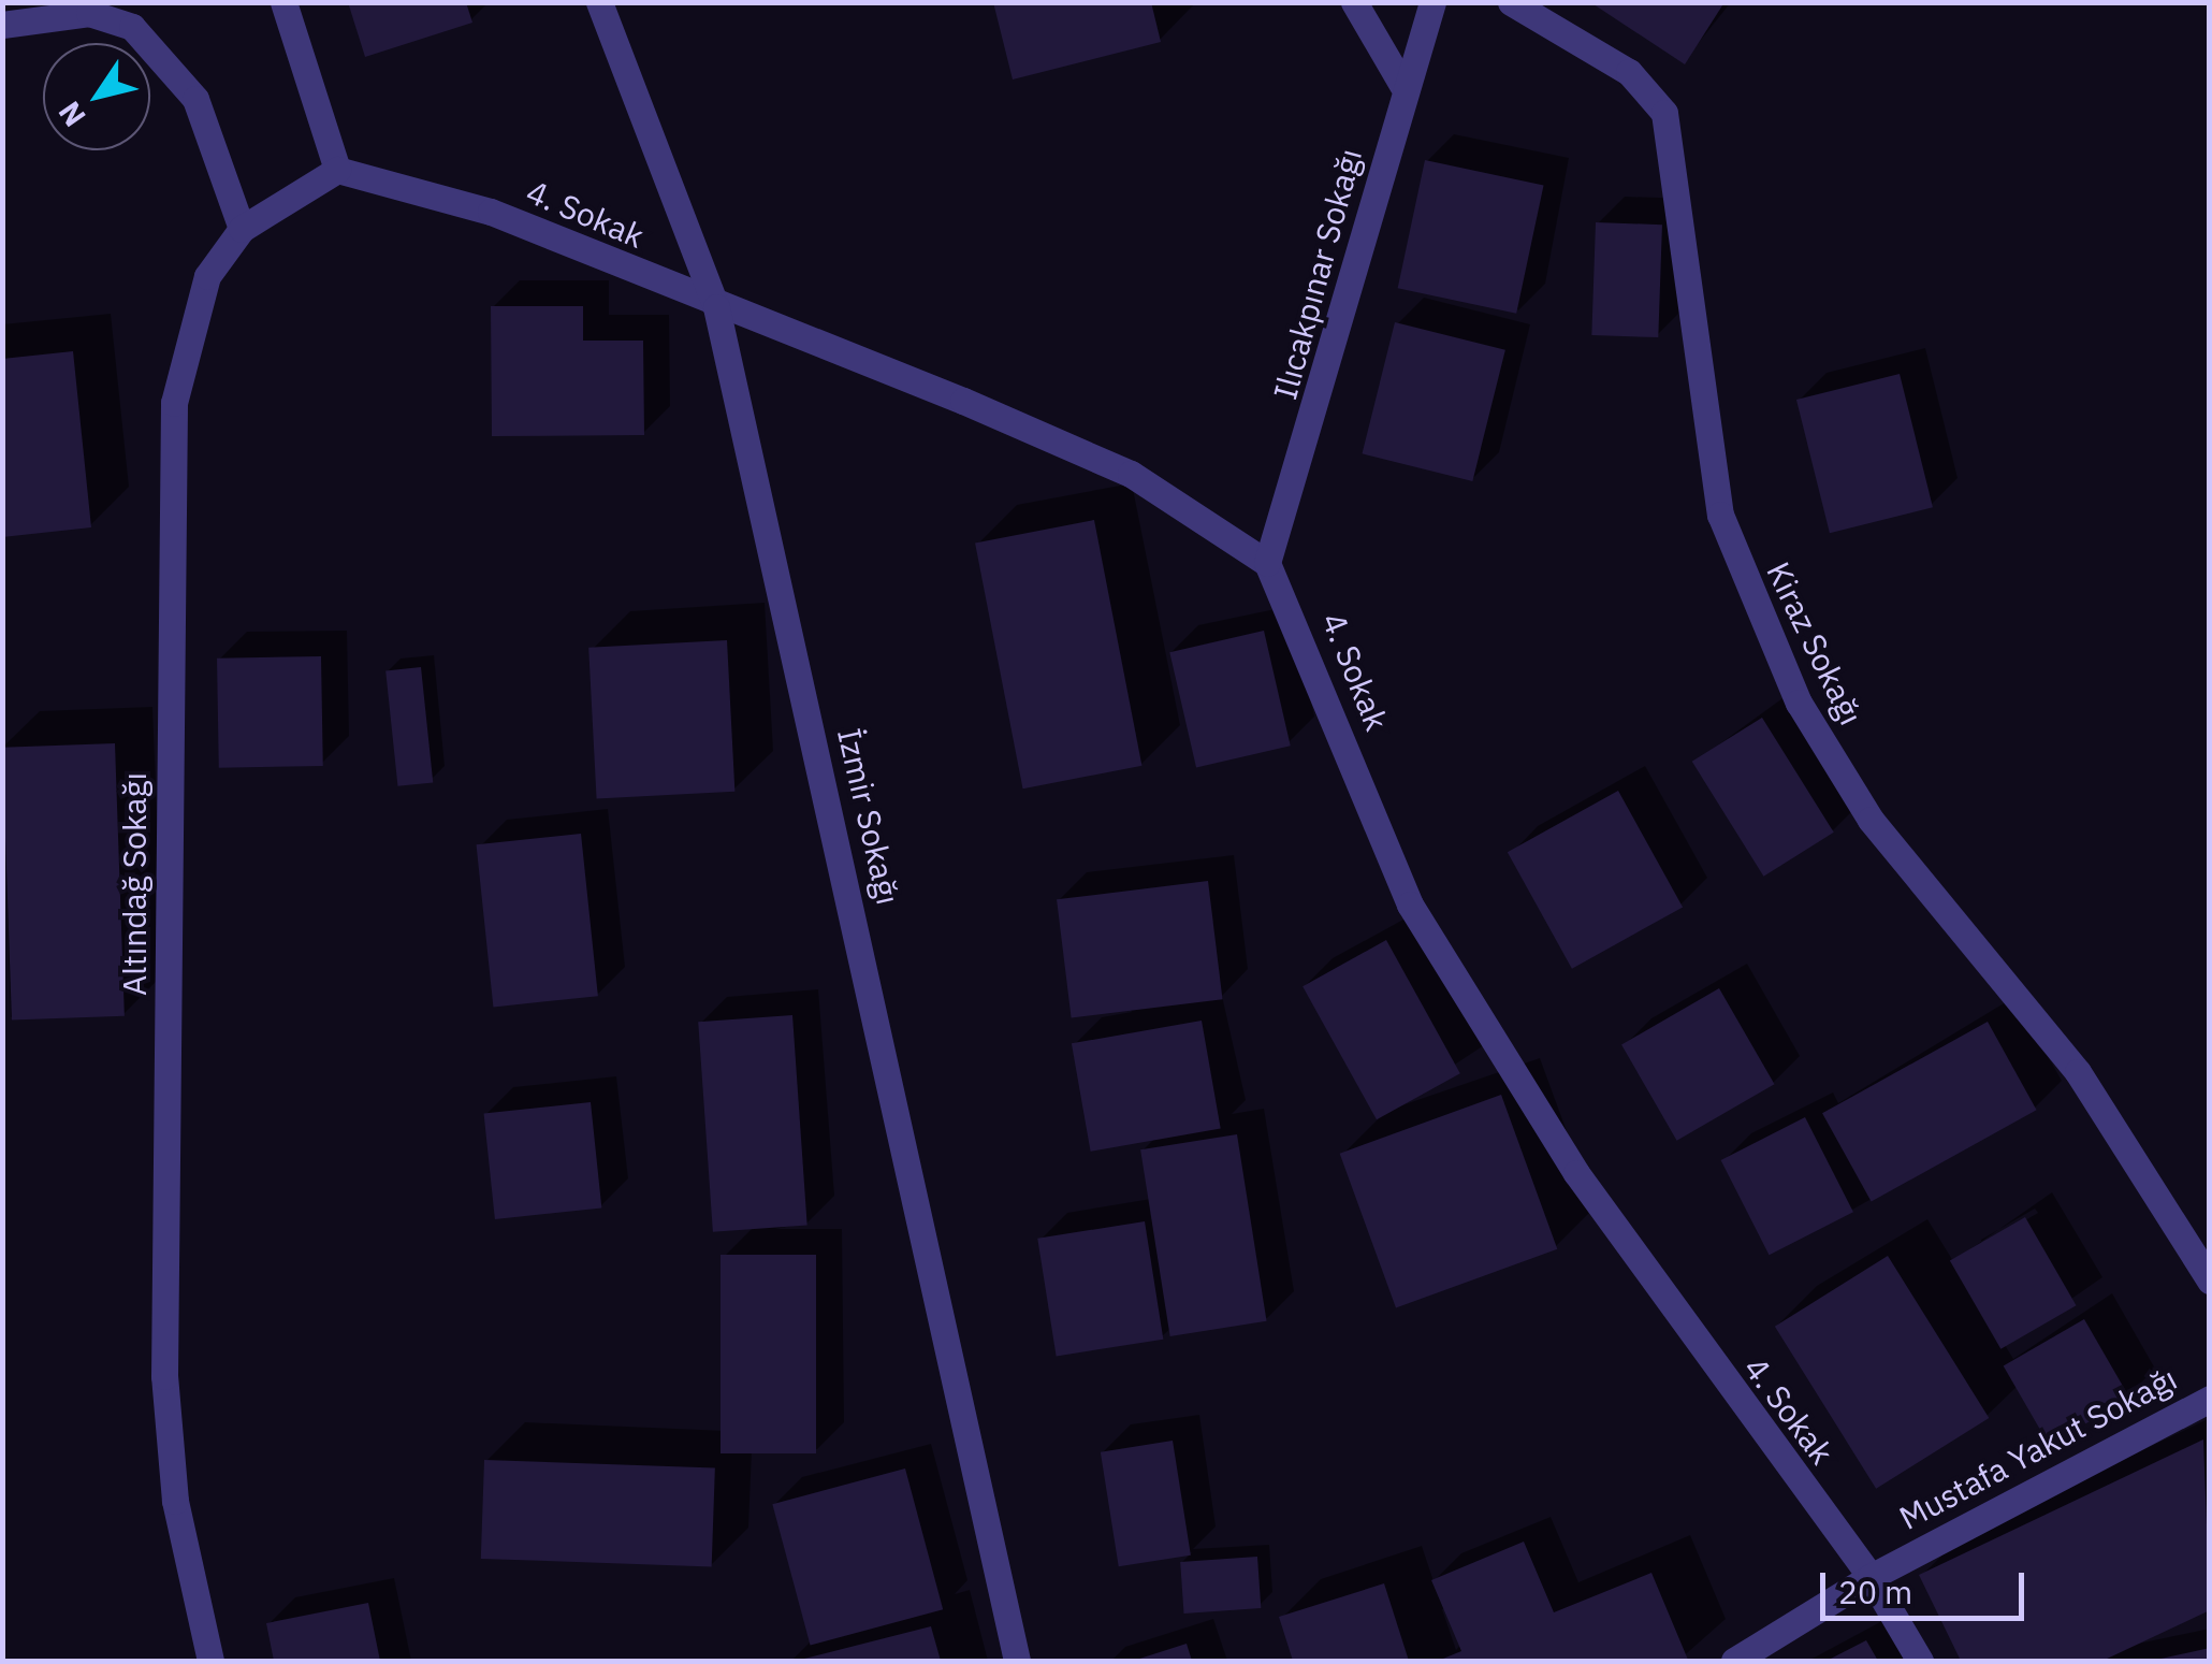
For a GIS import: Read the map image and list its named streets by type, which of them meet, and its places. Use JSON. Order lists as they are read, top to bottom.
{
  "streets": {
    "street": [
      "4. Sokak",
      "Ilıcakpınar Sokağı",
      "Kiraz Sokağı",
      "İzmir Sokağı",
      "Altındağ Sokağı",
      "Mustafa Yakut Sokağı"
    ]
  },
  "crossings": [
    ["4. Sokak", "Ilıcakpınar Sokağı"],
    ["4. Sokak", "İzmir Sokağı"],
    ["4. Sokak", "Altındağ Sokağı"],
    ["4. Sokak", "Mustafa Yakut Sokağı"]
  ],
  "scale_bar": "20 m",
  "north": "bottom left"
}
